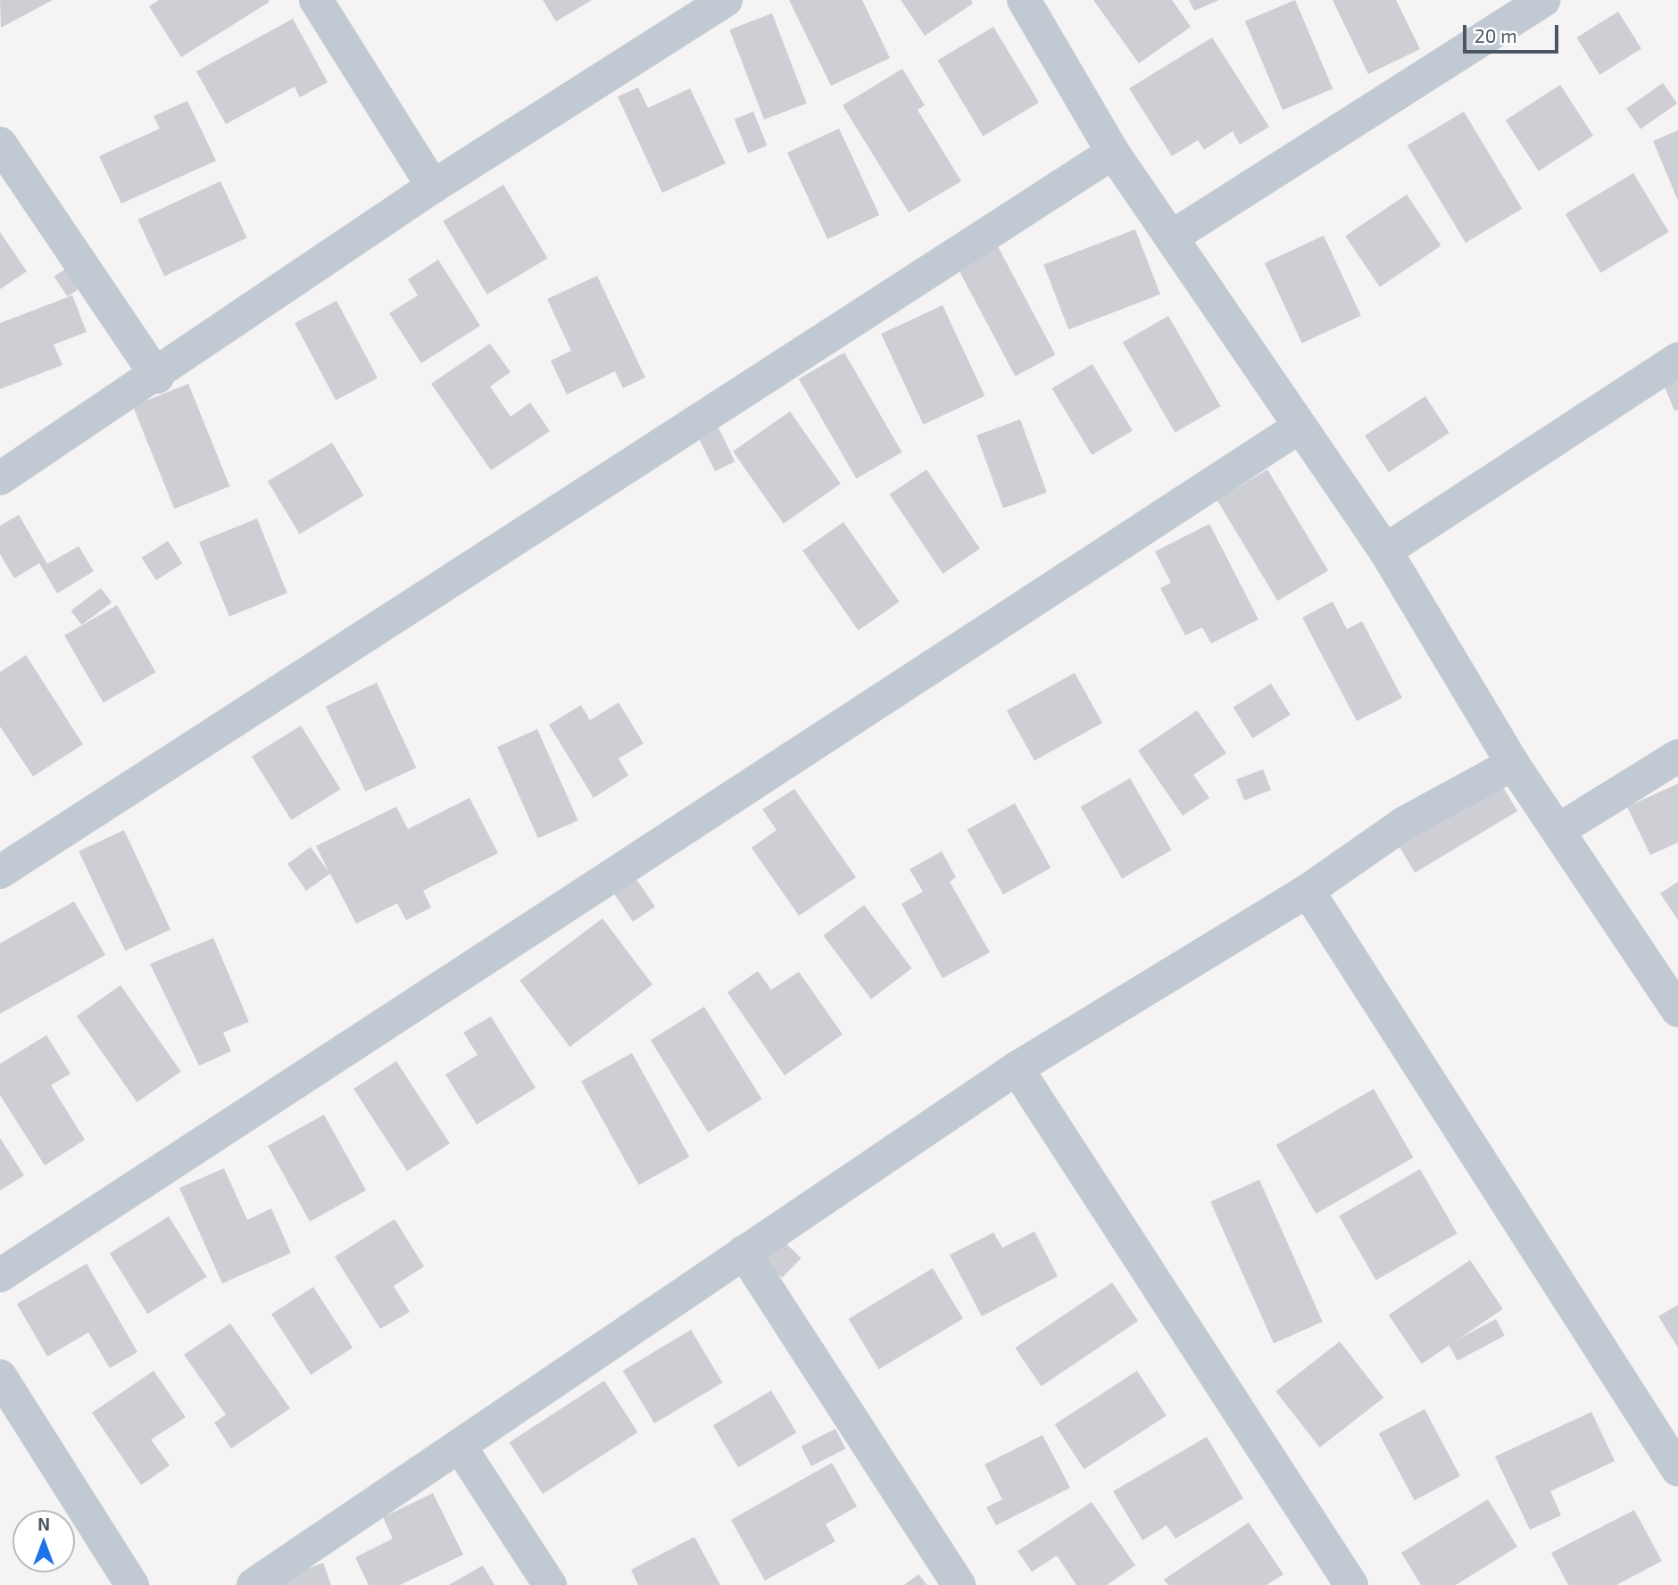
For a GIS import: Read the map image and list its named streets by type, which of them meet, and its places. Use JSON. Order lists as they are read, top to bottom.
{
  "scale_bar": "20 m",
  "north": "top"
}
